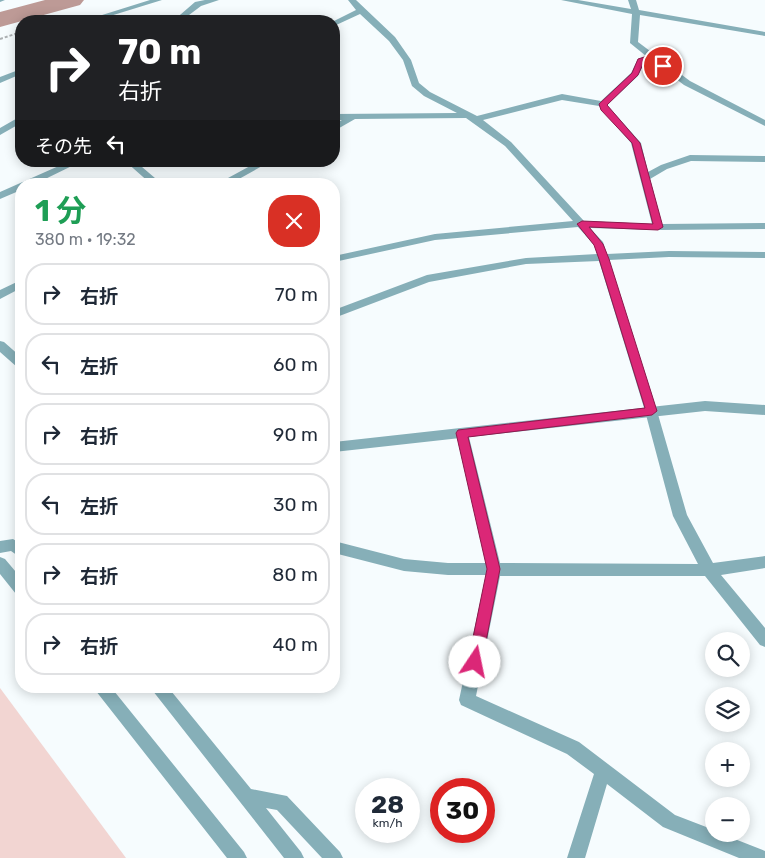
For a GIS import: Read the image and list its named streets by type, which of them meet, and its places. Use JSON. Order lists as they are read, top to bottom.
{
  "page": {
    "turn": ["70 m", "右折"],
    "then": "その先",
    "heading": ["1 分", "380 m · 19:32"],
    "list": [
      {
        "name": "右折",
        "value": "70 m"
      },
      {
        "name": "左折",
        "value": "60 m"
      },
      {
        "name": "右折",
        "value": "90 m"
      },
      {
        "name": "左折",
        "value": "30 m"
      },
      {
        "name": "右折",
        "value": "80 m"
      },
      {
        "name": "右折",
        "value": "40 m"
      }
    ],
    "map_buttons": ["+", "−"],
    "speed": "28 km/h",
    "limit": "30"
  }
}
